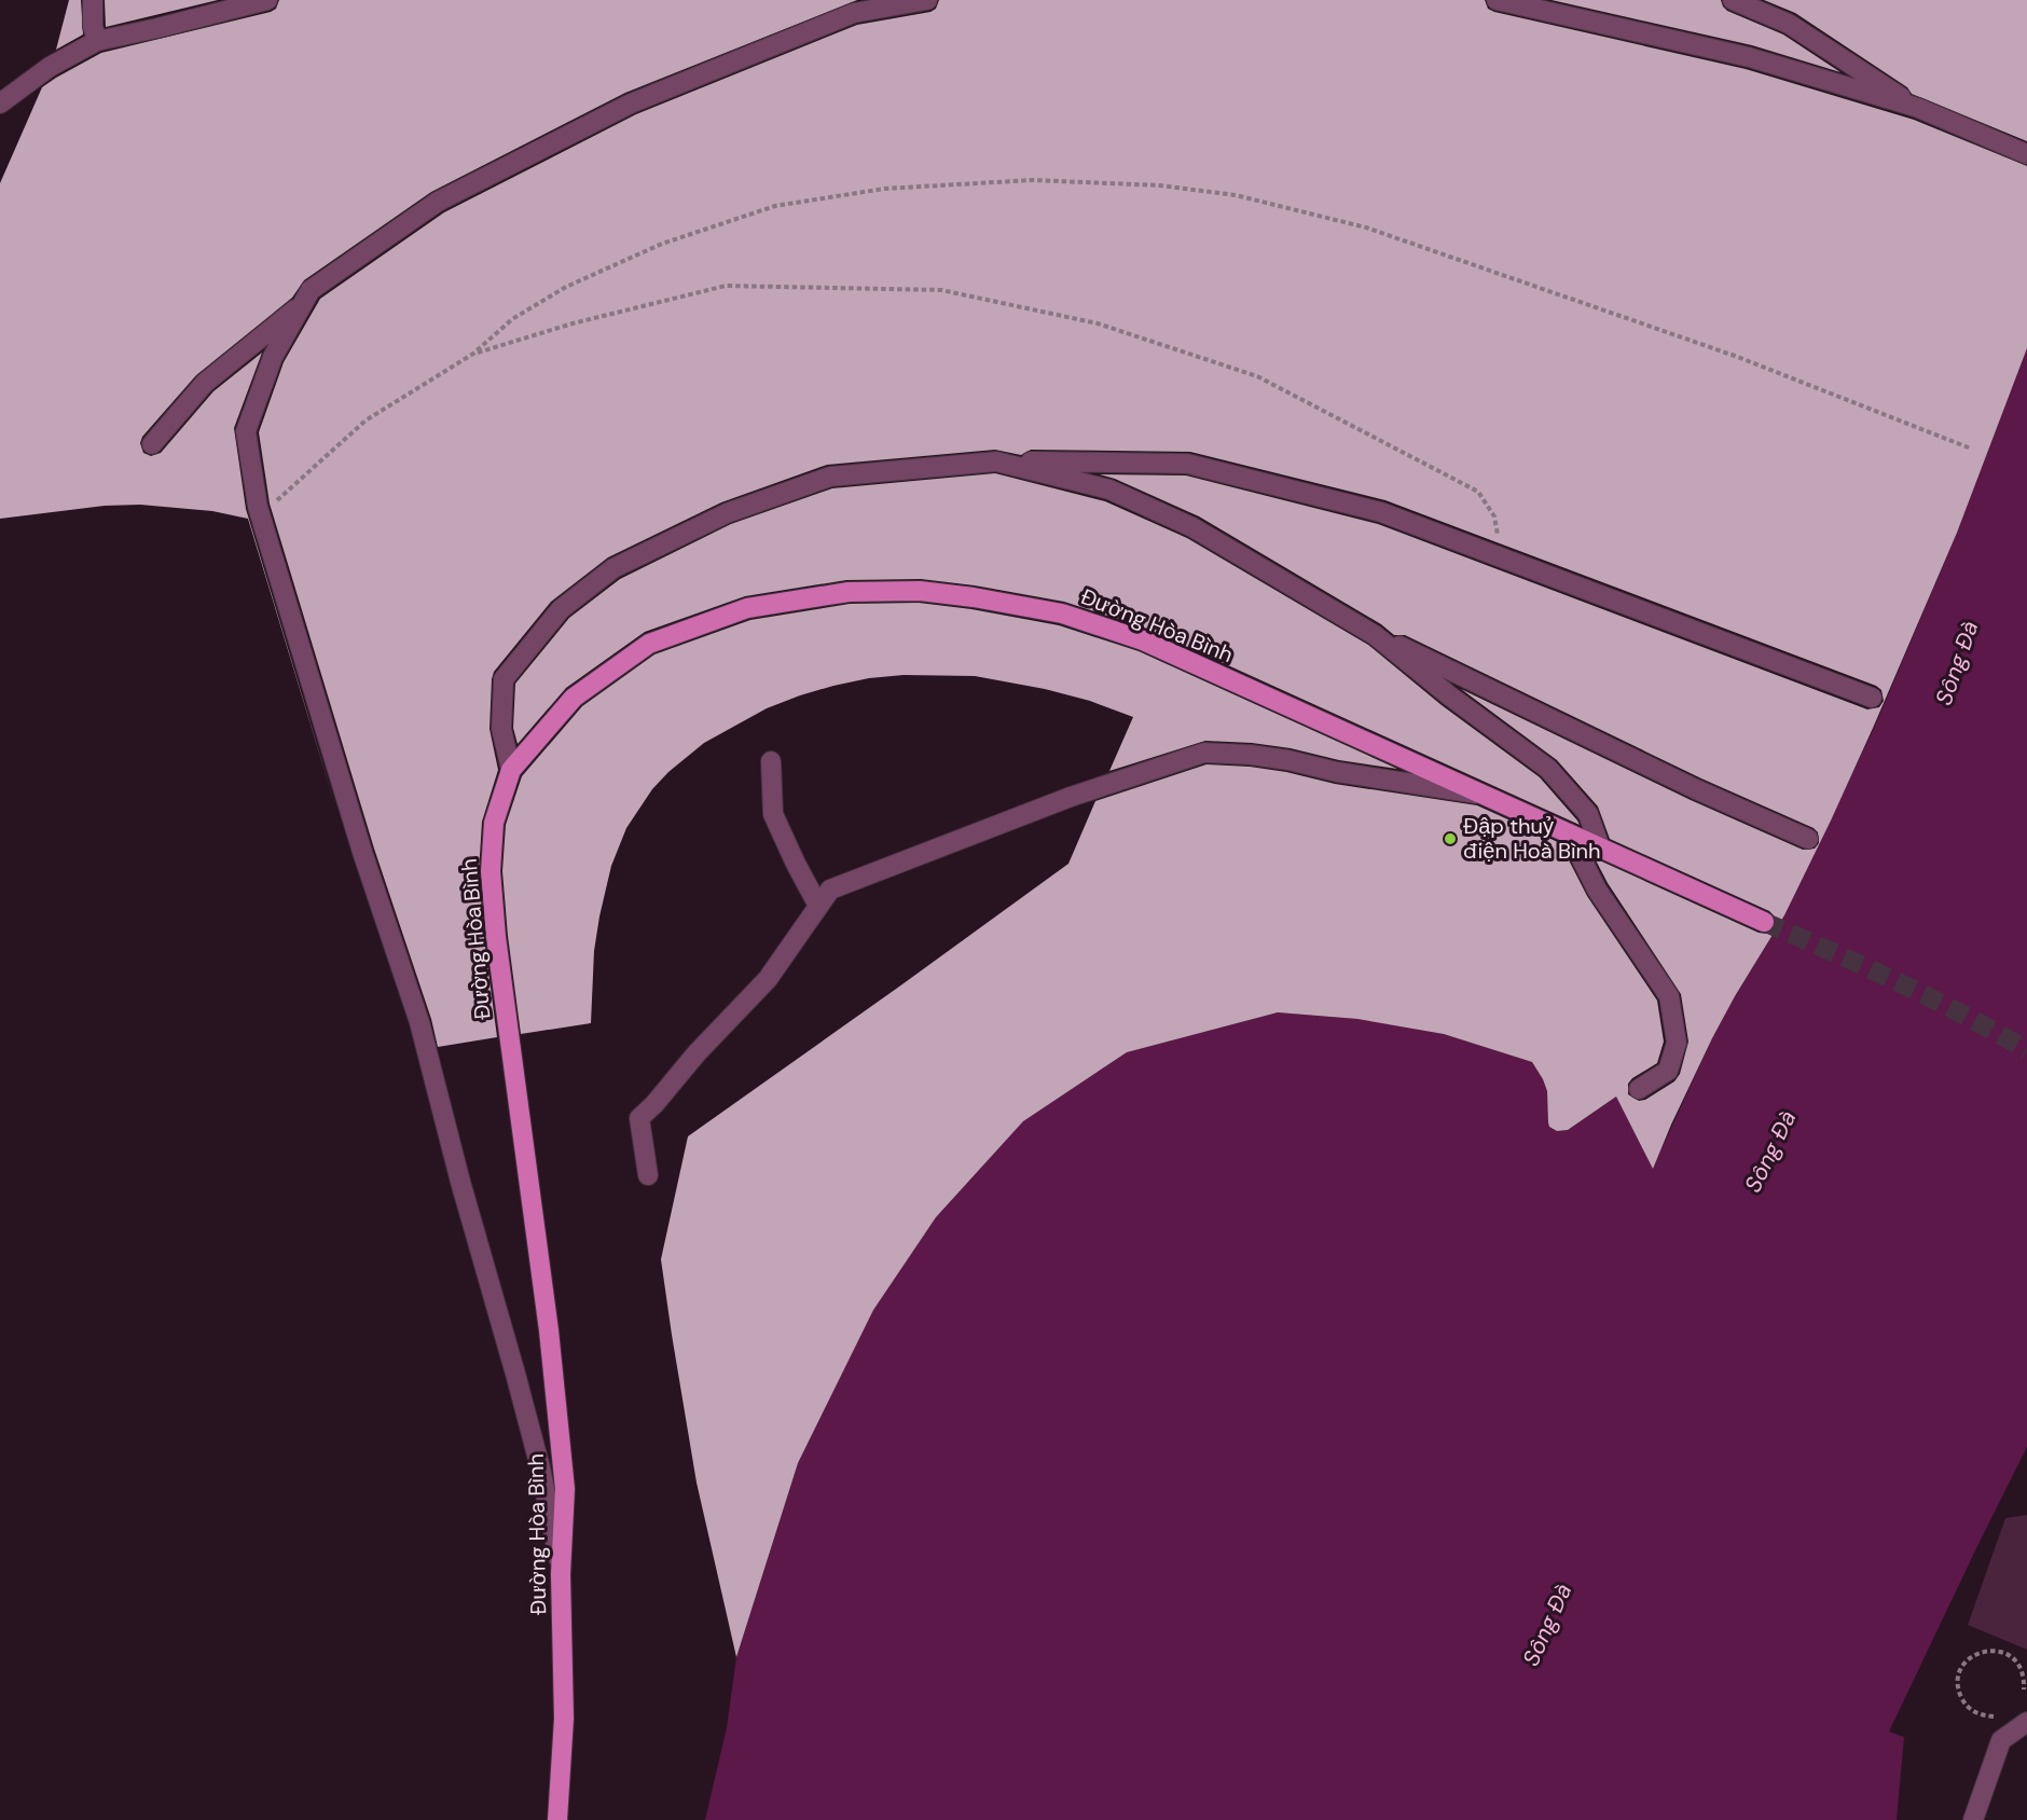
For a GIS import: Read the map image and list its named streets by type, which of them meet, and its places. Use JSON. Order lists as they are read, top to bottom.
{
  "streets": {
    "main road": ["Đường Hòa Bình"]
  },
  "water": ["Sông Đà"],
  "places": ["Đập thuỷ điện Hoà Bình"]
}
